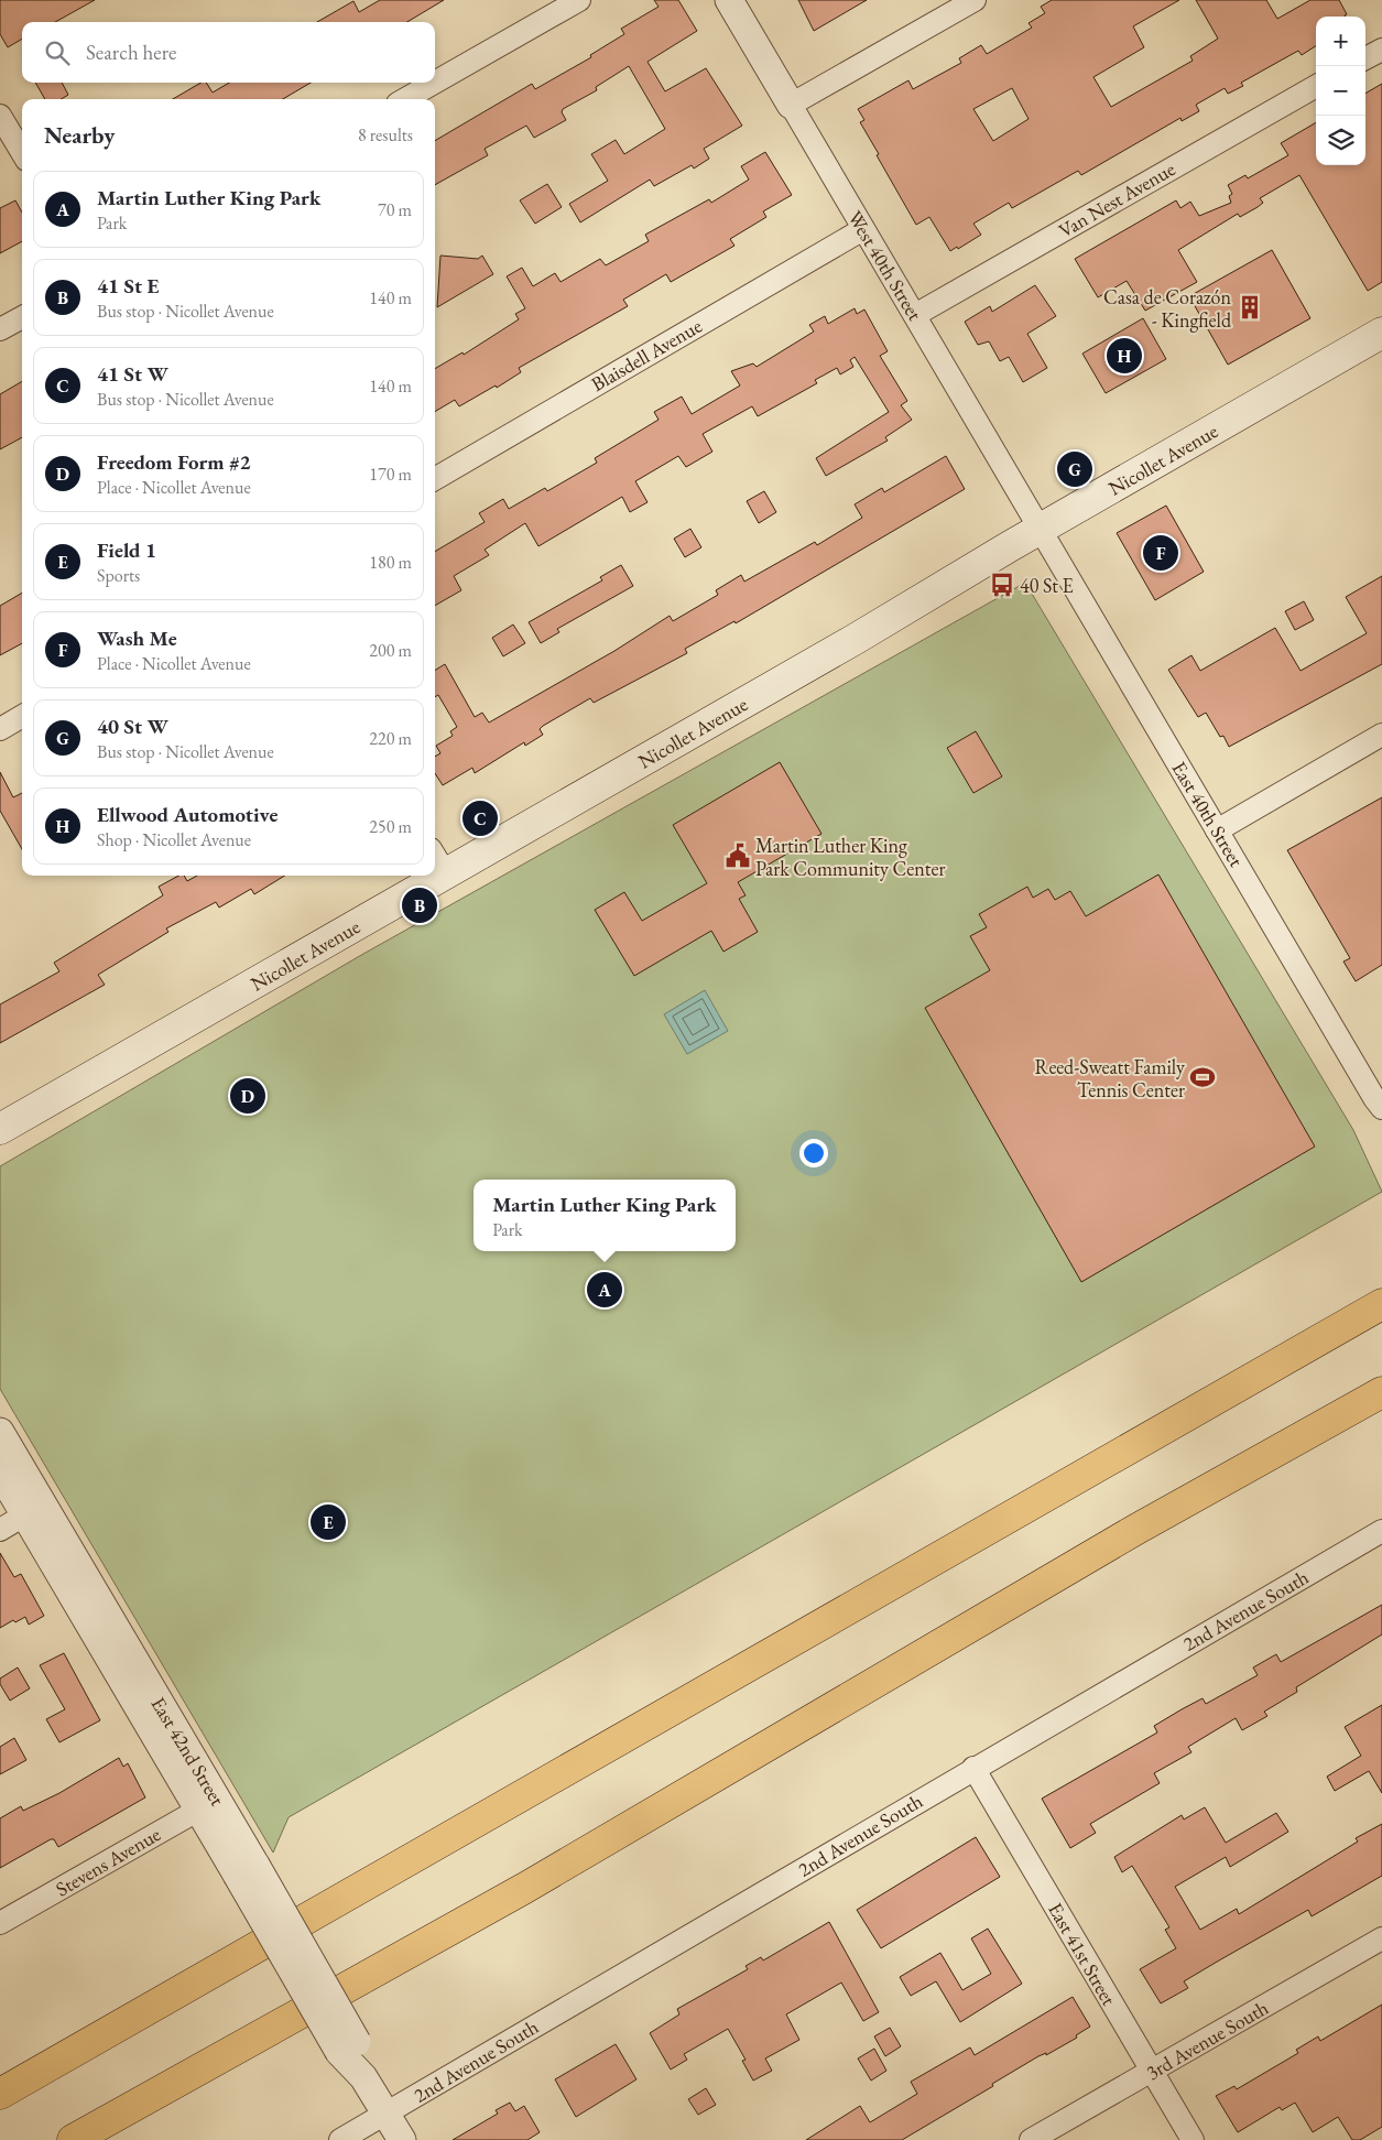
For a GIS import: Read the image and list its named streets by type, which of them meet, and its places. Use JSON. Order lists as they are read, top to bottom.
{
  "streets": {
    "main road": ["Nicollet Avenue"],
    "street": [
      "Van Nest Avenue",
      "West 40th Street",
      "Blaisdell Avenue",
      "East 40th Street",
      "2nd Avenue South",
      "East 42nd Street",
      "Stevens Avenue",
      "East 41st Street",
      "3rd Avenue South"
    ]
  },
  "crossings": [
    ["Van Nest Avenue", "West 40th Street"],
    ["West 40th Street", "Blaisdell Avenue"],
    ["West 40th Street", "Nicollet Avenue"],
    ["West 40th Street", "East 40th Street"],
    ["Nicollet Avenue", "East 40th Street"],
    ["2nd Avenue South", "East 42nd Street"],
    ["2nd Avenue South", "East 41st Street"],
    ["East 42nd Street", "Stevens Avenue"],
    ["East 41st Street", "3rd Avenue South"]
  ],
  "places": {
    "building": ["Casa de Corazón - Kingfield"],
    "bus stop": ["40 St E"],
    "public building": ["Martin Luther King Park Community Center"],
    "sports": ["Reed-Sweatt Family Tennis Center"]
  },
  "page": {
    "map_buttons": ["+", "−"],
    "search": "Search here",
    "heading": ["Nearby", "8 results"],
    "list": [
      {
        "mark": "A",
        "name": "Martin Luther King Park",
        "note": "Park",
        "value": "70 m"
      },
      {
        "mark": "B",
        "name": "41 St E",
        "note": "Bus stop · Nicollet Avenue",
        "value": "140 m"
      },
      {
        "mark": "C",
        "name": "41 St W",
        "note": "Bus stop · Nicollet Avenue",
        "value": "140 m"
      },
      {
        "mark": "D",
        "name": "Freedom Form #2",
        "note": "Place · Nicollet Avenue",
        "value": "170 m"
      },
      {
        "mark": "E",
        "name": "Field 1",
        "note": "Sports",
        "value": "180 m"
      },
      {
        "mark": "F",
        "name": "Wash Me",
        "note": "Place · Nicollet Avenue",
        "value": "200 m"
      },
      {
        "mark": "G",
        "name": "40 St W",
        "note": "Bus stop · Nicollet Avenue",
        "value": "220 m"
      },
      {
        "mark": "H",
        "name": "Ellwood Automotive",
        "note": "Shop · Nicollet Avenue",
        "value": "250 m"
      }
    ],
    "pins": [
      "H",
      "G",
      "F",
      "C",
      "B",
      "D",
      "A",
      "E"
    ],
    "popup": ["Martin Luther King Park", "Park"]
  }
}
